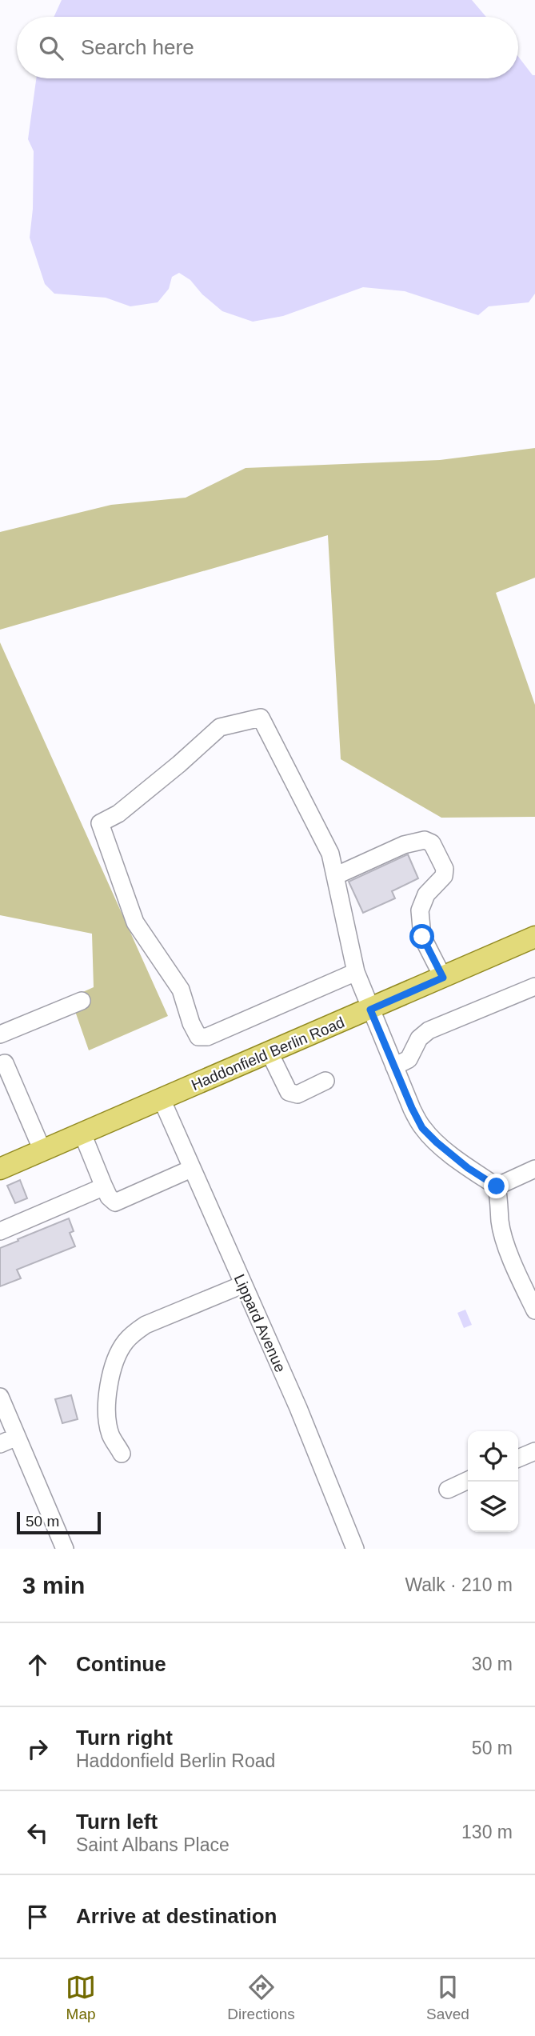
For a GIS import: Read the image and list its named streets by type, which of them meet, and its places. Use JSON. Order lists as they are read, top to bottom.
{
  "streets": {
    "main road": ["Haddonfield Berlin Road"],
    "street": ["Lippard Avenue"]
  },
  "crossings": [
    ["Haddonfield Berlin Road", "Lippard Avenue"]
  ],
  "scale_bar": "50 m",
  "page": {
    "search": "Search here",
    "scale": "50 m",
    "heading": ["3 min", "Walk · 210 m"],
    "list": [
      ["Continue", "30 m"],
      ["Turn right", "Haddonfield Berlin Road", "50 m"],
      ["Turn left", "Saint Albans Place", "130 m"],
      "Arrive at destination"
    ],
    "nav": ["Map", "Directions", "Saved"]
  }
}
